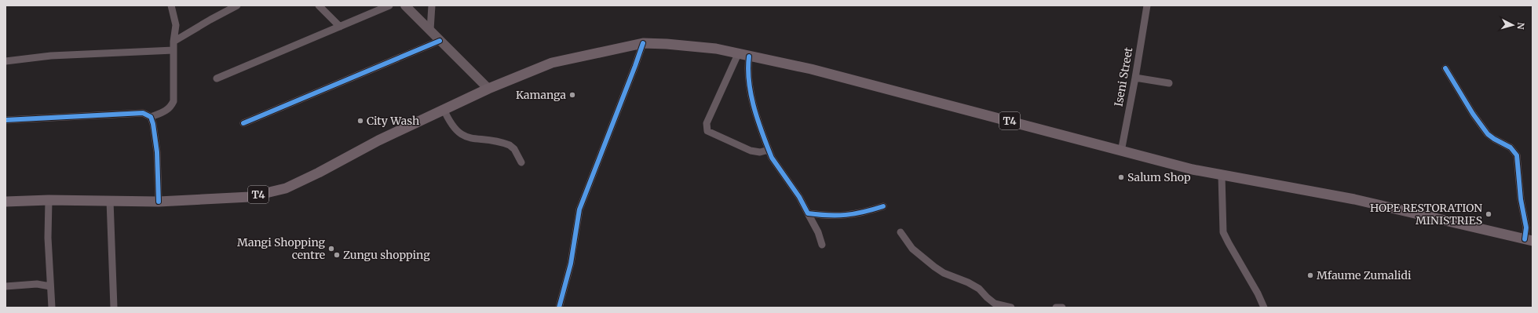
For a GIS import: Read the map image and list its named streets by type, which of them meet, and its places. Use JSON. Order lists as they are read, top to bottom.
{
  "streets": {
    "highway": ["T4"],
    "street": ["Iseni Street"]
  },
  "crossings": [
    ["Iseni Street", "T4"]
  ],
  "places": [
    "Kamanga",
    "City Wash",
    "Salum Shop",
    "HOPE RESTORATION MINISTRIES",
    "Mangi Shopping centre",
    "Zungu shopping",
    "Mfaume Zumalidi"
  ],
  "north": "right"
}
